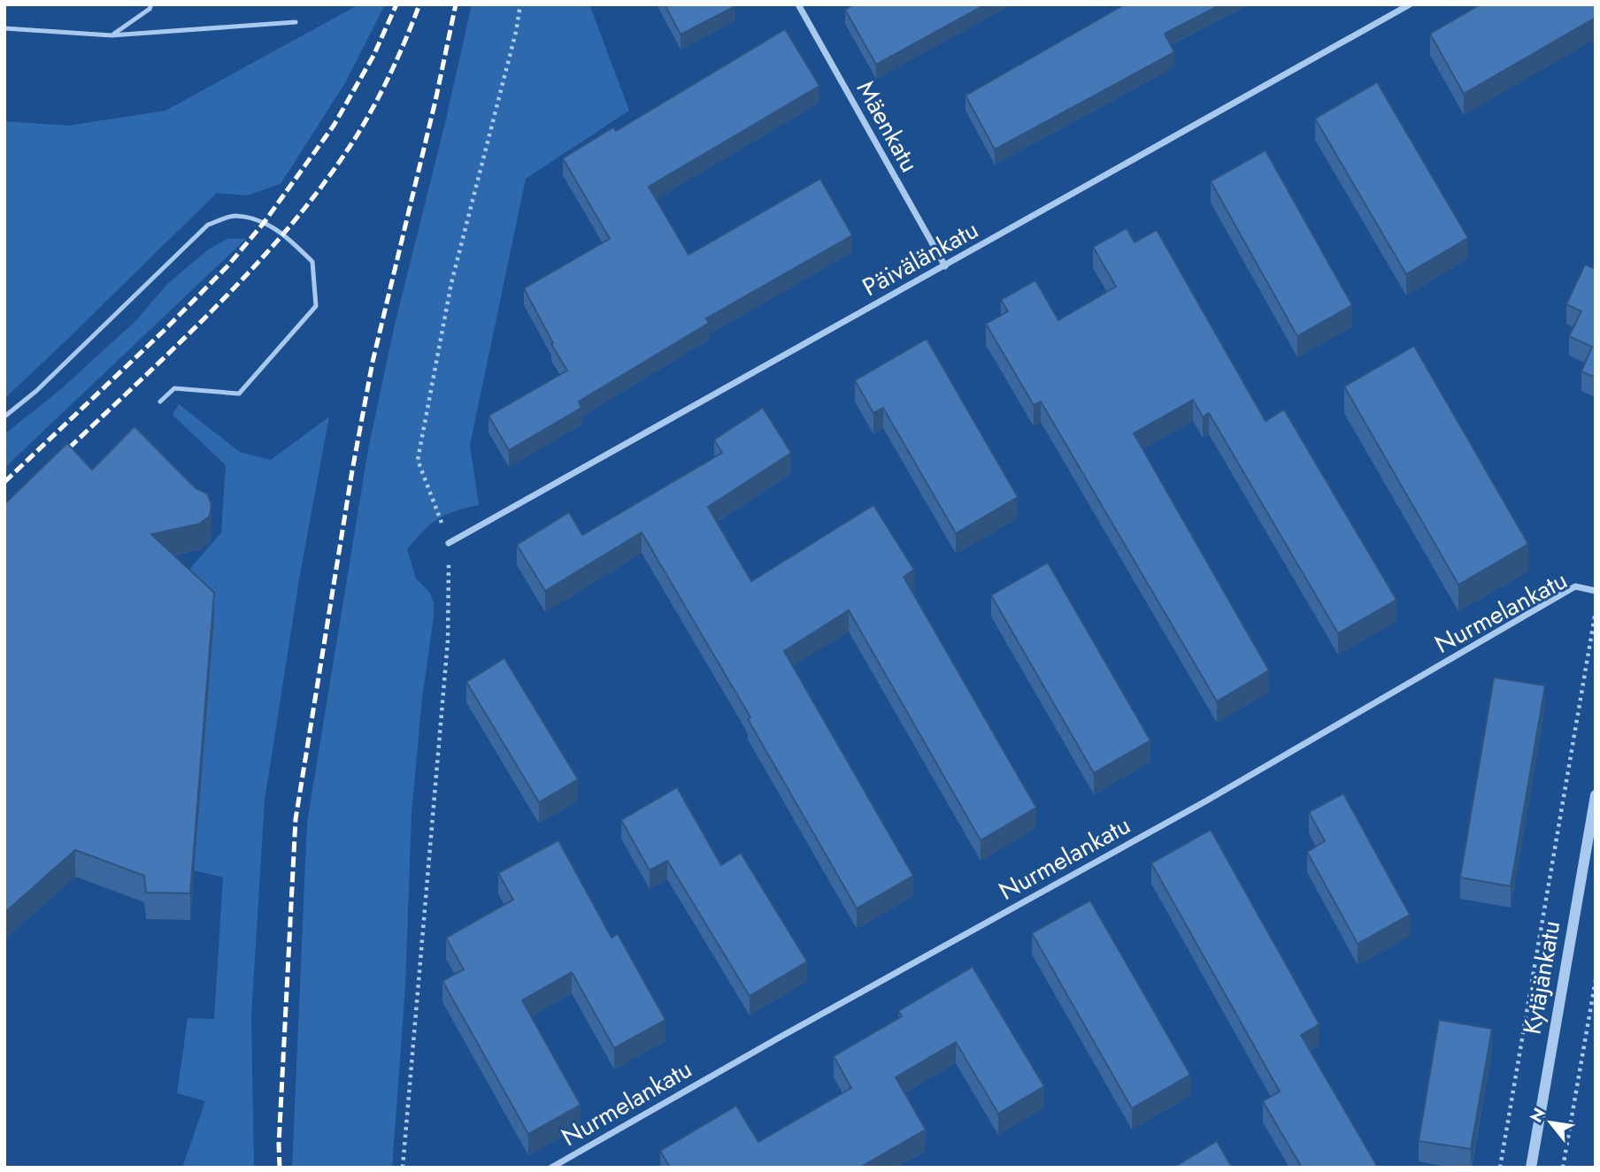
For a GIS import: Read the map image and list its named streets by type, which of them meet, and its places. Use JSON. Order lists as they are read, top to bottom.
{
  "streets": {
    "street": [
      "Mäenkatu",
      "Päivälänkatu",
      "Nurmelankatu",
      "Kytäjänkatu"
    ]
  },
  "crossings": [
    ["Mäenkatu", "Päivälänkatu"]
  ],
  "north": "top left"
}
